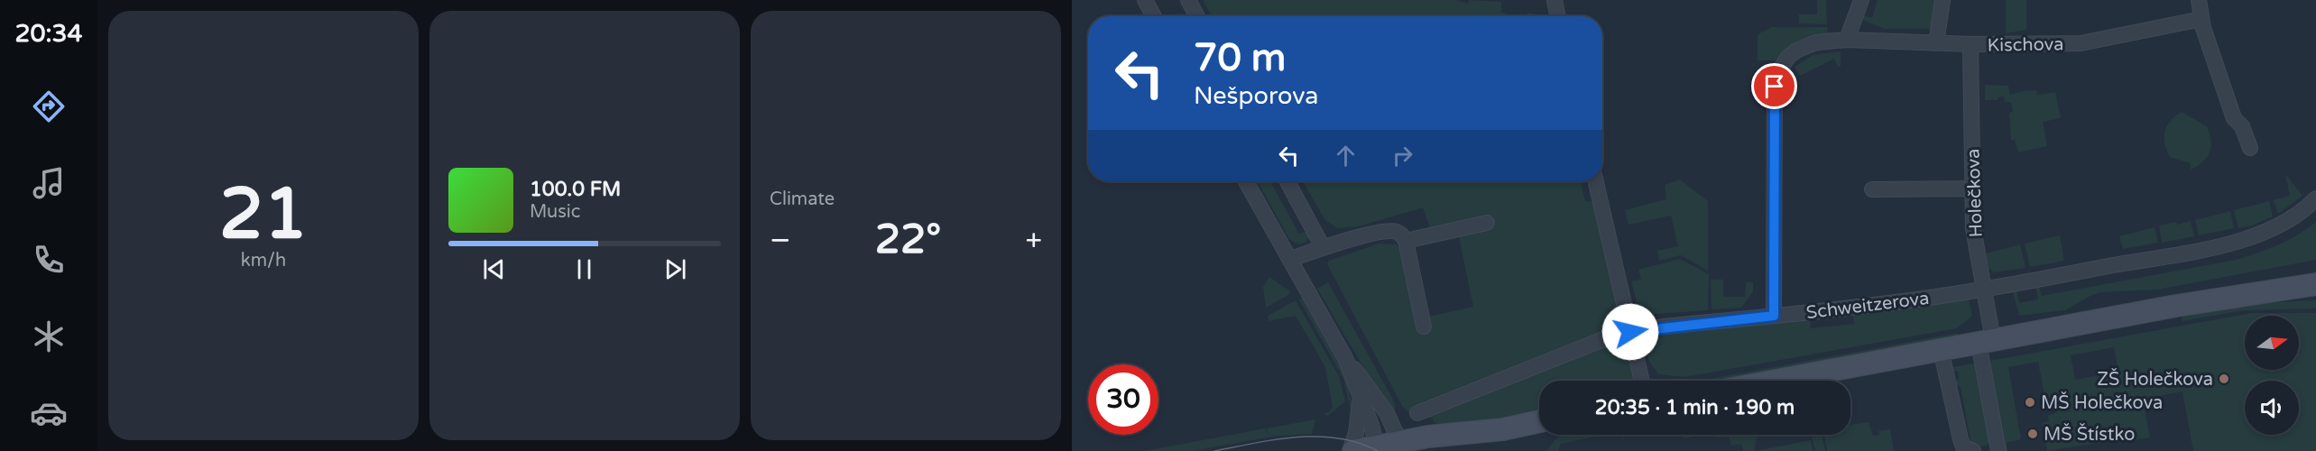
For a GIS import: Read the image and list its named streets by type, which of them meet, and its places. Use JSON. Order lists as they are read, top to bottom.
{
  "streets": {
    "street": ["Kischova", "Holečkova", "Schweitzerova"]
  },
  "crossings": [
    ["Kischova", "Holečkova"],
    ["Kischova", "Schweitzerova"],
    ["Holečkova", "Schweitzerova"]
  ],
  "places": ["ZŠ Holečkova", "MŠ Holečkova", "MŠ Štístko"],
  "north": "right",
  "page": {
    "tabs": "20:34",
    "tile": [
      ["21", "km/h"],
      "Climate"
    ],
    "turn": ["70 m", "Nešporova"],
    "song": ["100.0 FM", "Music"],
    "heat": ["−", "22°", "+"],
    "limit": "30",
    "trip": "20:35 · 1 min · 190 m"
  }
}
